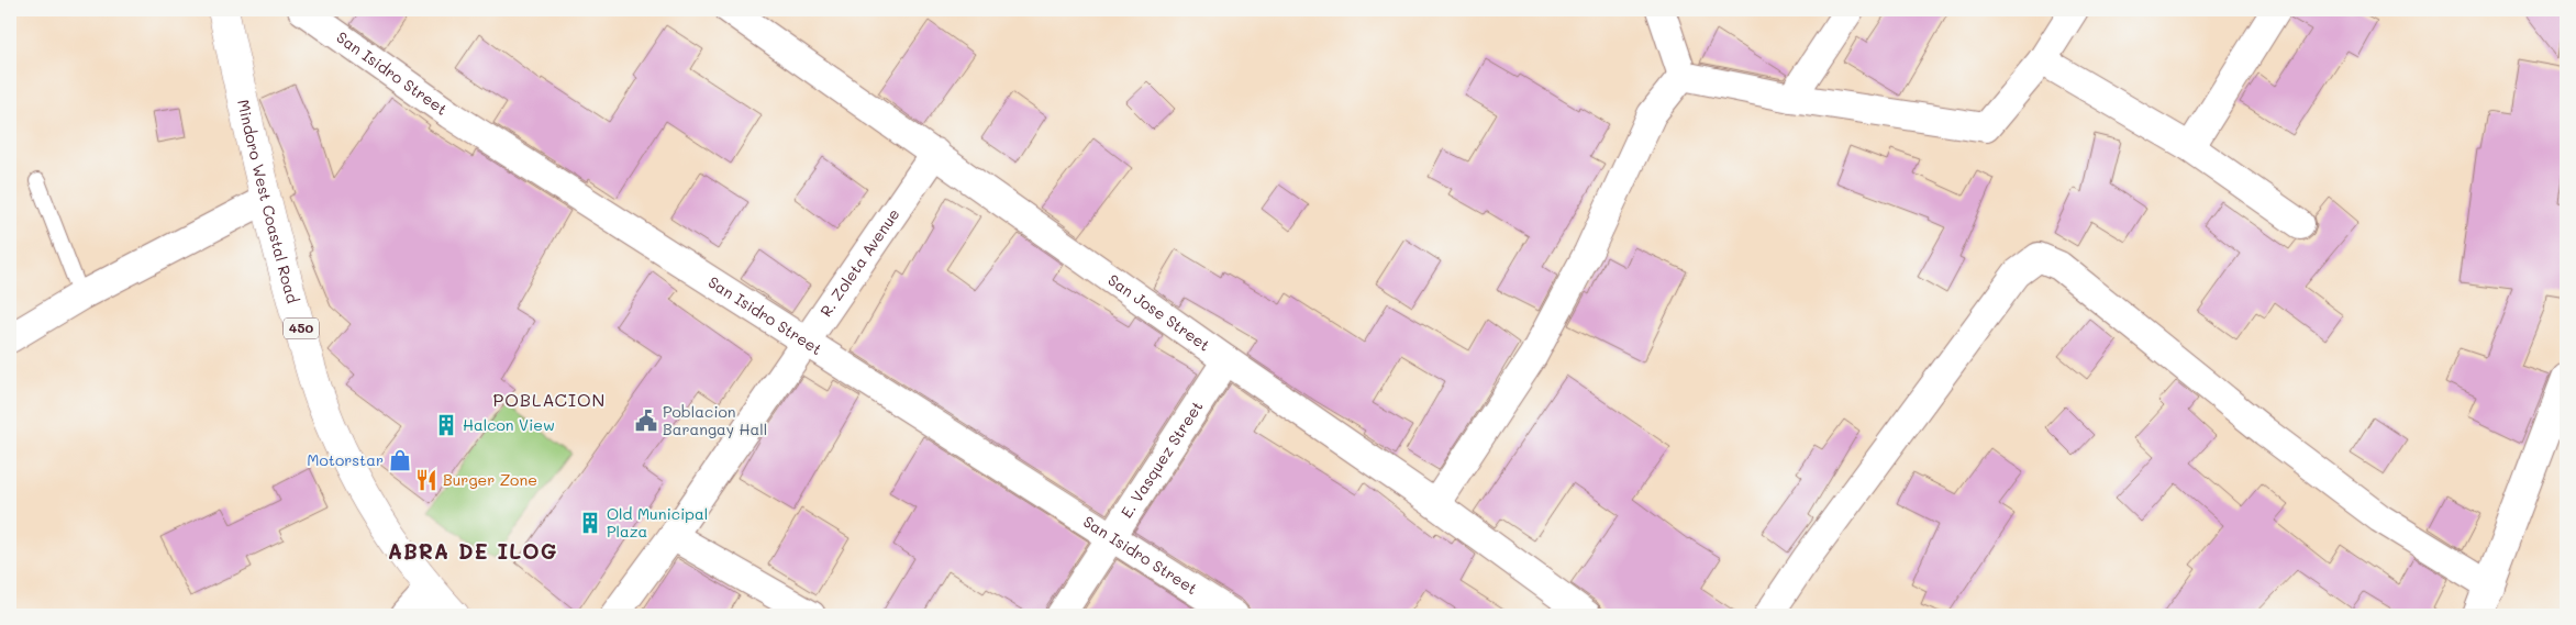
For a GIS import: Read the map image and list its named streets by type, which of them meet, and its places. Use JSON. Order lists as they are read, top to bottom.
{
  "streets": {
    "main road": ["Mindoro West Coastal Road", "450"],
    "street": [
      "San Isidro Street",
      "R. Zoleta Avenue",
      "San Jose Street",
      "E. Vasquez Street"
    ]
  },
  "crossings": [
    ["San Isidro Street", "R. Zoleta Avenue"],
    ["San Isidro Street", "E. Vasquez Street"],
    ["R. Zoleta Avenue", "San Jose Street"],
    ["San Jose Street", "E. Vasquez Street"]
  ],
  "districts": ["POBLACION", "ABRA DE ILOG"],
  "places": {
    "public building": ["Poblacion Barangay Hall"],
    "building": ["Halcon View", "Old Municipal Plaza"],
    "shop": ["Motorstar"],
    "restaurant": ["Burger Zone"]
  }
}
